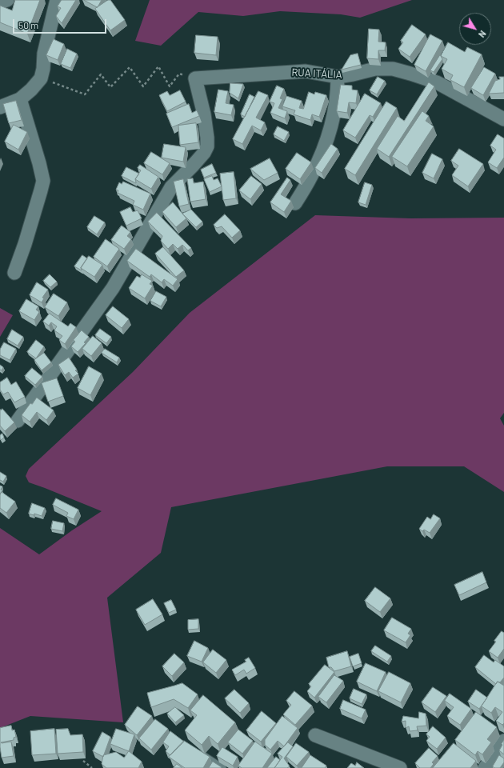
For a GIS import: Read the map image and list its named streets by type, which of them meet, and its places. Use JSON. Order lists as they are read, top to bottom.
{
  "streets": {
    "street": ["RUA ITÁLIA"]
  },
  "scale_bar": "50 m",
  "north": "bottom right"
}
